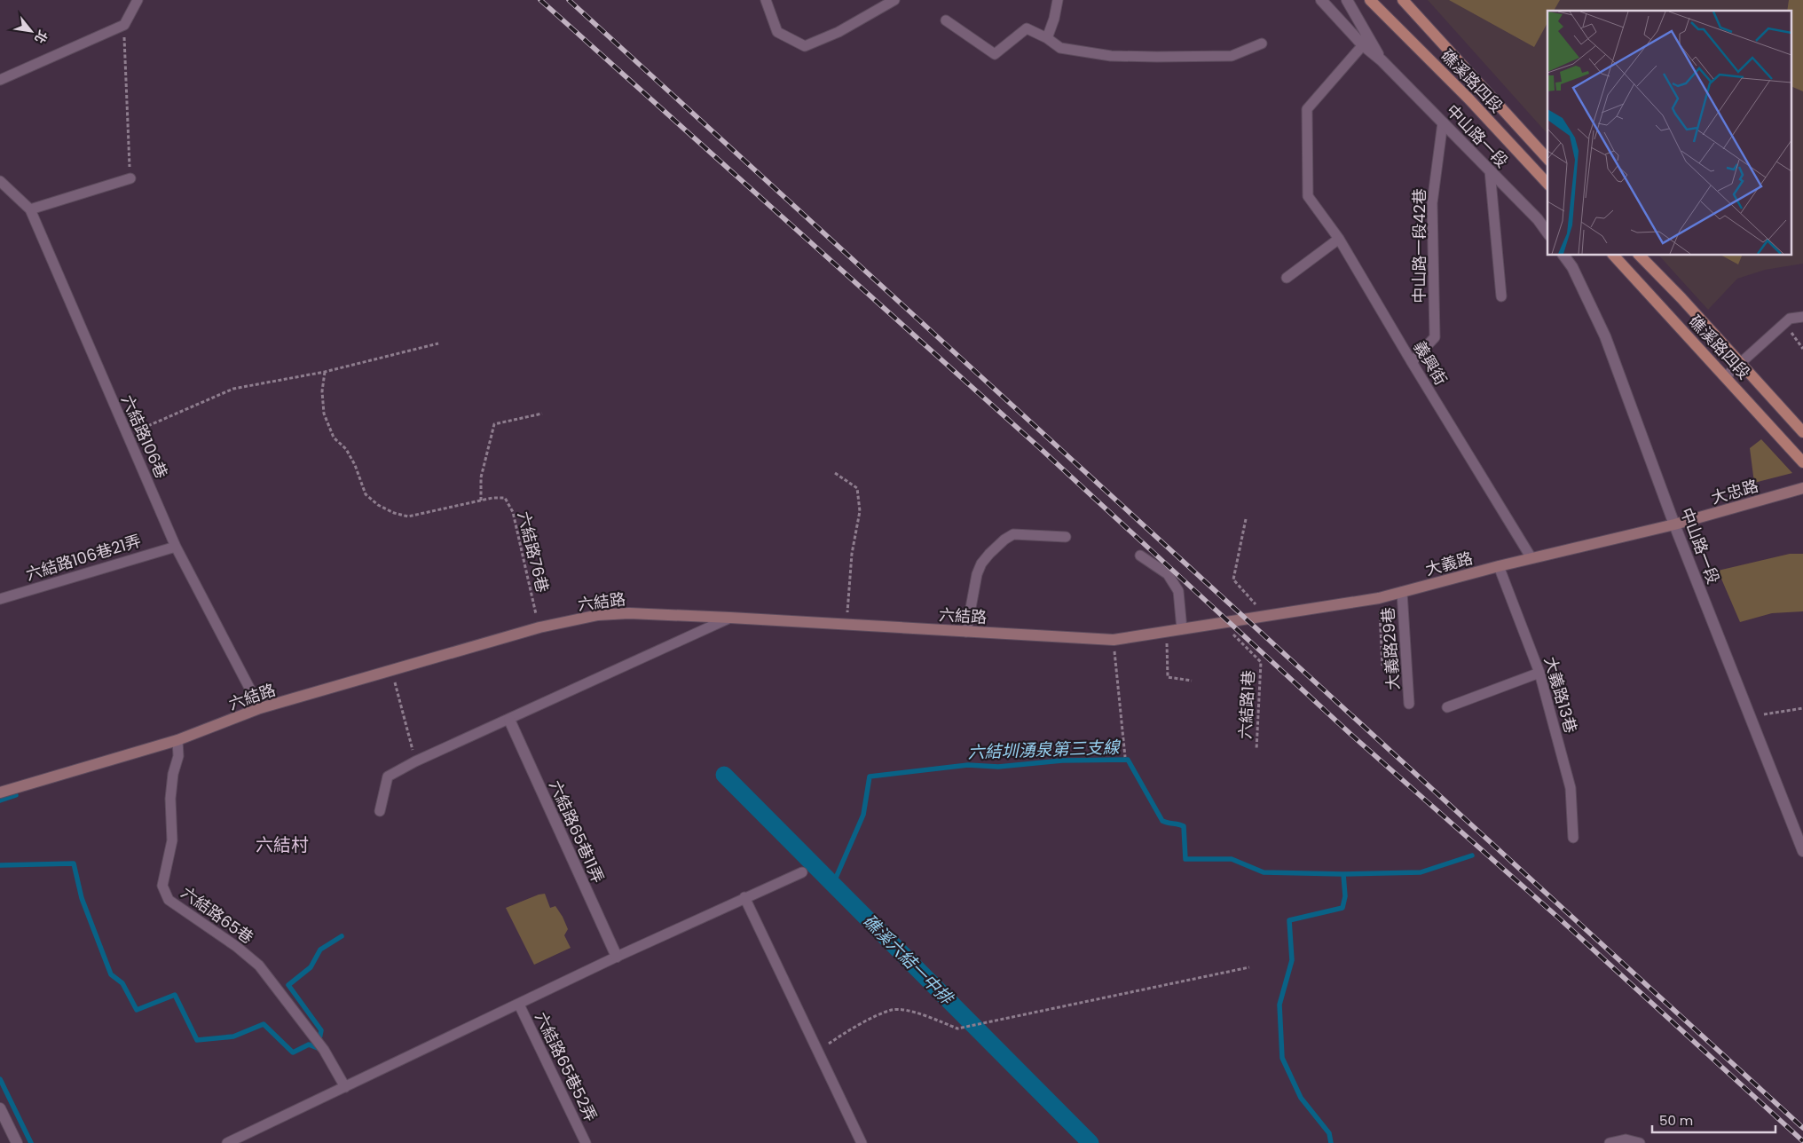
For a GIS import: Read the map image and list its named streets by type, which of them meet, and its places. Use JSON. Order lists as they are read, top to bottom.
{
  "streets": {
    "main road": ["礁溪路四段"],
    "street": [
      "中山路一段",
      "大忠路",
      "大義路",
      "六結路",
      "六結路65巷11弄"
    ],
    "lane": [
      "中山路一段42巷",
      "義興街",
      "六結路106巷",
      "六結路106巷21弄",
      "大義路29巷",
      "大義路13巷",
      "六結路65巷",
      "六結路65巷52弄"
    ],
    "path": ["六結路76巷", "六結路1巷"]
  },
  "crossings": [
    ["中山路一段", "中山路一段42巷"],
    ["中山路一段", "義興街"],
    ["中山路一段", "大忠路"],
    ["中山路一段", "大義路"],
    ["中山路一段42巷", "義興街"],
    ["義興街", "大義路"],
    ["六結路106巷", "六結路106巷21弄"],
    ["六結路106巷", "六結路"],
    ["大忠路", "大義路"],
    ["六結路76巷", "六結路"],
    ["大義路", "六結路"],
    ["大義路", "大義路29巷"],
    ["大義路", "大義路13巷"],
    ["大義路", "六結路1巷"],
    ["六結路", "六結路1巷"],
    ["六結路", "六結路65巷"]
  ],
  "districts": ["六結村"],
  "water": ["六結圳湧泉第三支線", "礁溪六結一中排"],
  "scale_bar": "50 m",
  "north": "bottom right"
}
